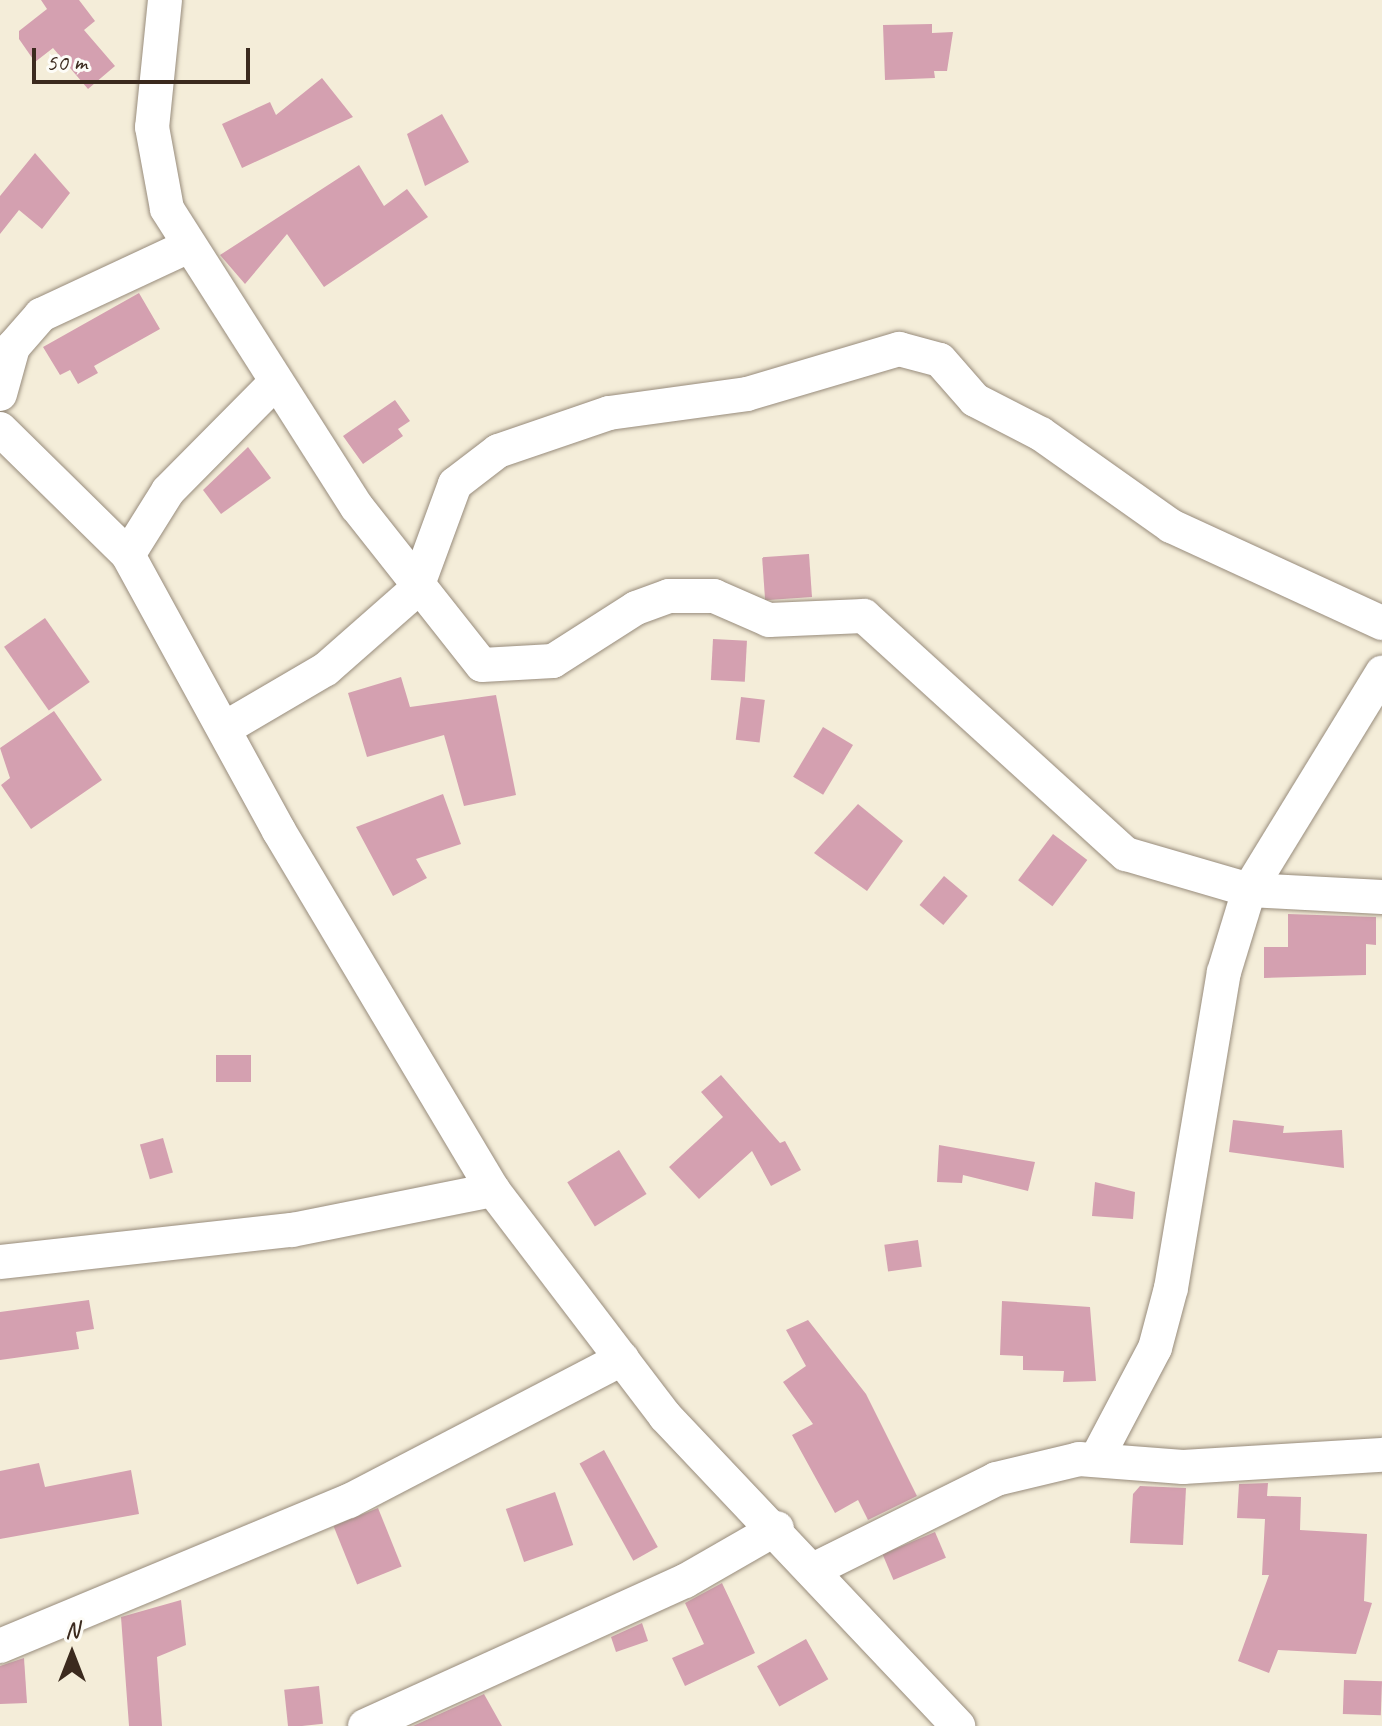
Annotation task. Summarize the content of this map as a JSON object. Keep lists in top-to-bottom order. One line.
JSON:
{"scale_bar":"50 m","north":"top"}
